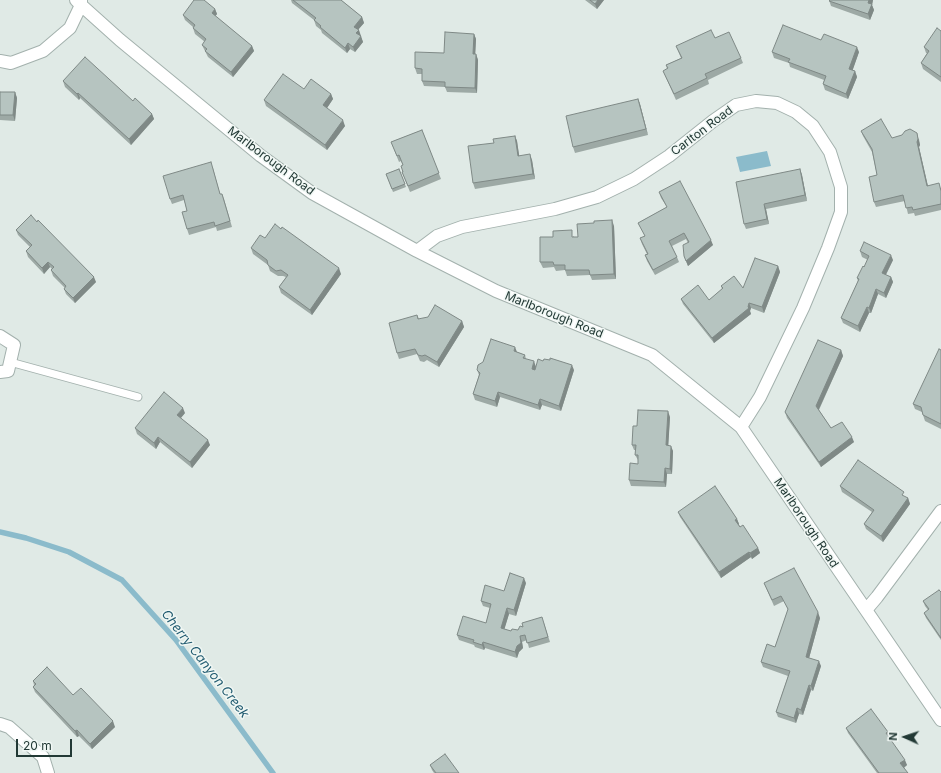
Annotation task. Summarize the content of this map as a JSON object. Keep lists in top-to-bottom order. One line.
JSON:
{"streets":{"street":["Carlton Road","Marlborough Road"]},"crossings":[["Carlton Road","Marlborough Road"]],"water":["Cherry Canyon Creek"],"scale_bar":"20 m","north":"left"}
